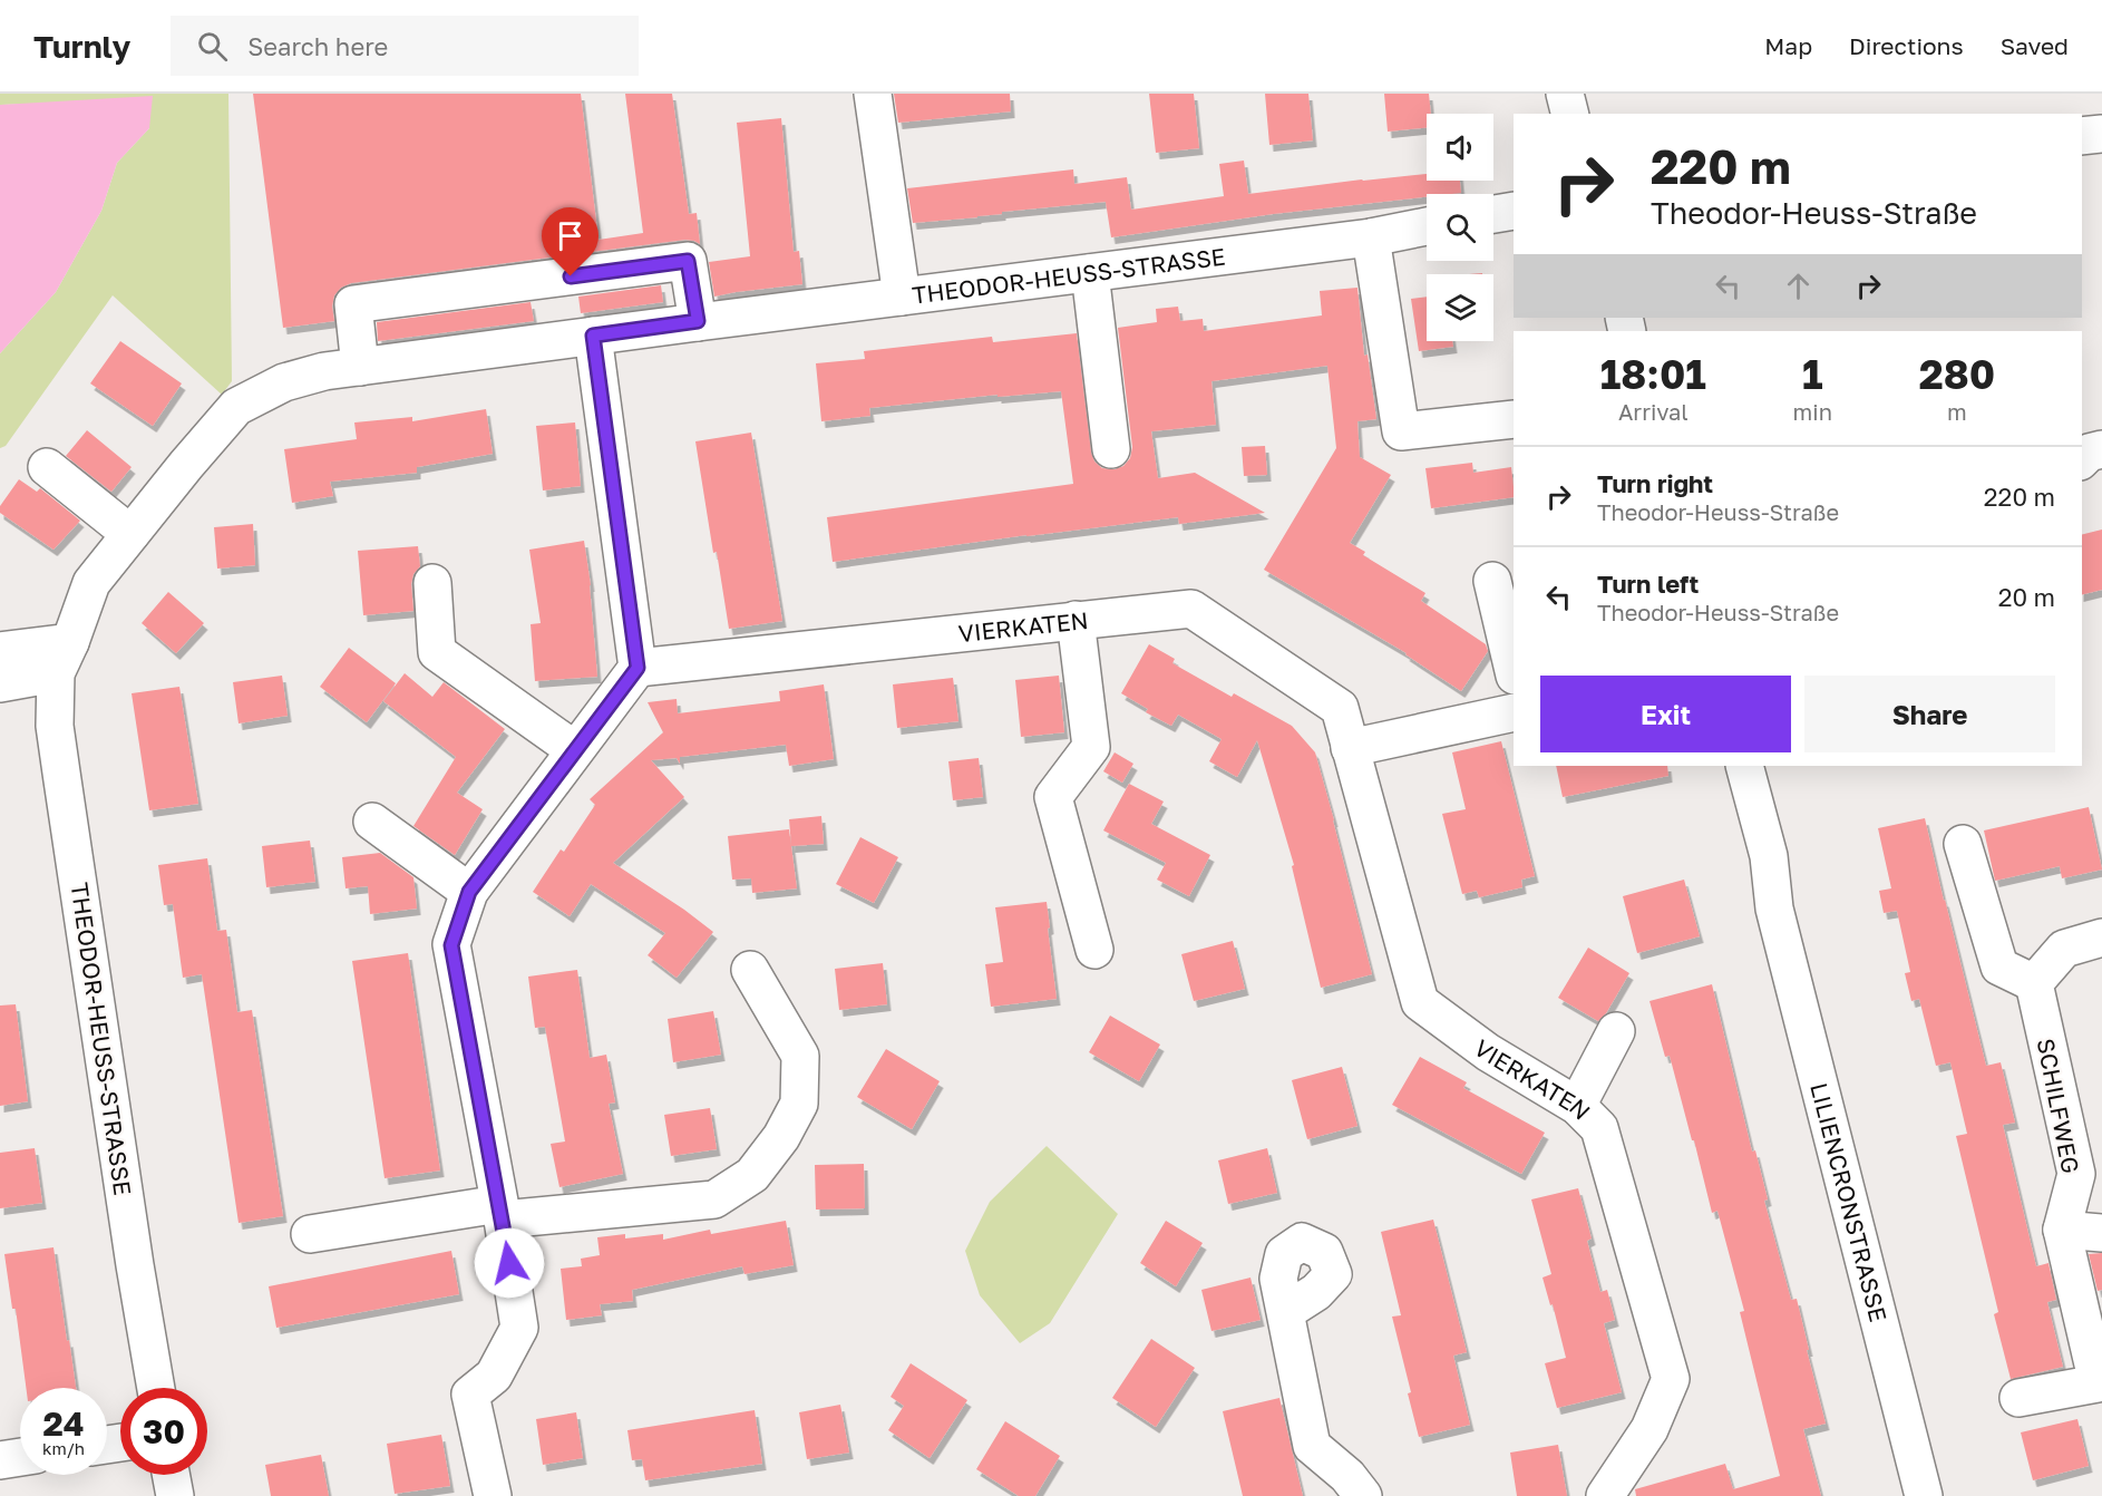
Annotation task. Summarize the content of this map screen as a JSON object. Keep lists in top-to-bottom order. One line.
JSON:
{"streets":{"street":["THEODOR-HEUSS-STRASSE","VIERKATEN","SCHILFWEG","LILIENCRONSTRASSE"]},"page":{"header":"Turnly","search":"Search here","nav":["Map","Directions","Saved"],"turn":["220 m","Theodor-Heuss-Straße"],"eta":["18:01","Arrival","1","min","280","m"],"list":[{"name":"Turn right","note":"Theodor-Heuss-Straße","value":"220 m"},{"name":"Turn left","note":"Theodor-Heuss-Straße","value":"20 m"}],"buttons":["Exit","Share"],"speed":"24 km/h","limit":"30"}}
